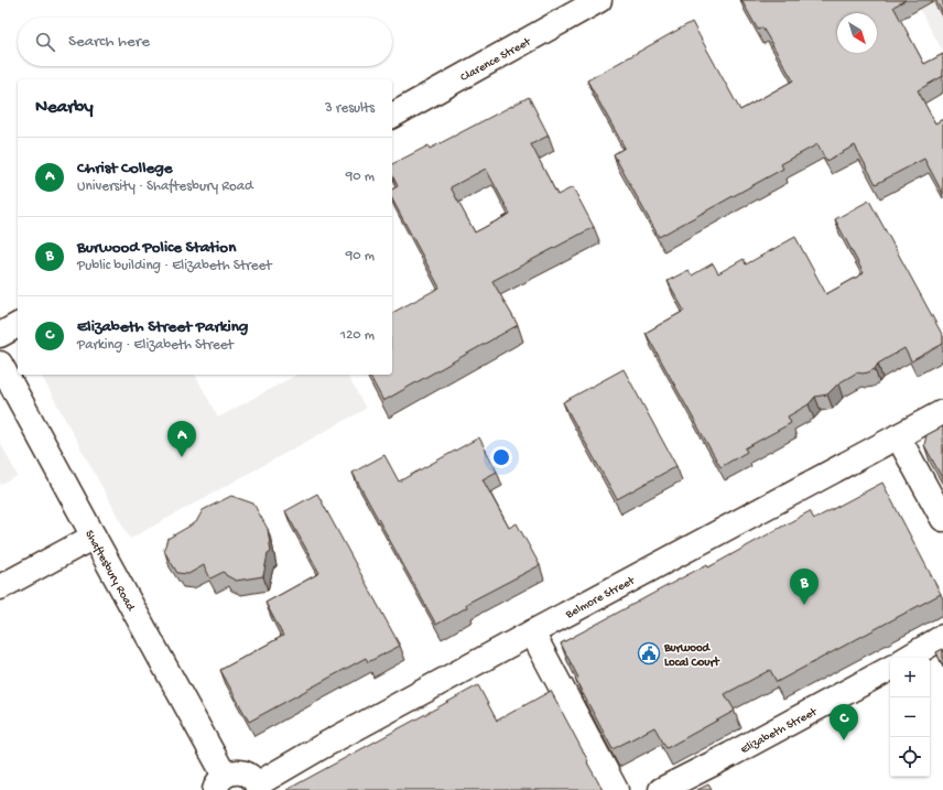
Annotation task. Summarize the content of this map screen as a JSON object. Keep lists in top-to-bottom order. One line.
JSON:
{"streets":{"street":["Clarence Street","Shaftesbury Road","Belmore Street","Elizabeth Street"]},"places":{"public building":["Burwood Local Court"]},"north":"bottom right","page":{"search":"Search here","heading":["Nearby","3 results"],"list":[{"mark":"A","name":"Christ College","note":"University · Shaftesbury Road","value":"90 m"},{"mark":"B","name":"Burwood Police Station","note":"Public building · Elizabeth Street","value":"90 m"},{"mark":"C","name":"Elizabeth Street Parking","note":"Parking · Elizabeth Street","value":"120 m"}],"pins":["A","B","C"],"map_buttons":["+","−"]}}
